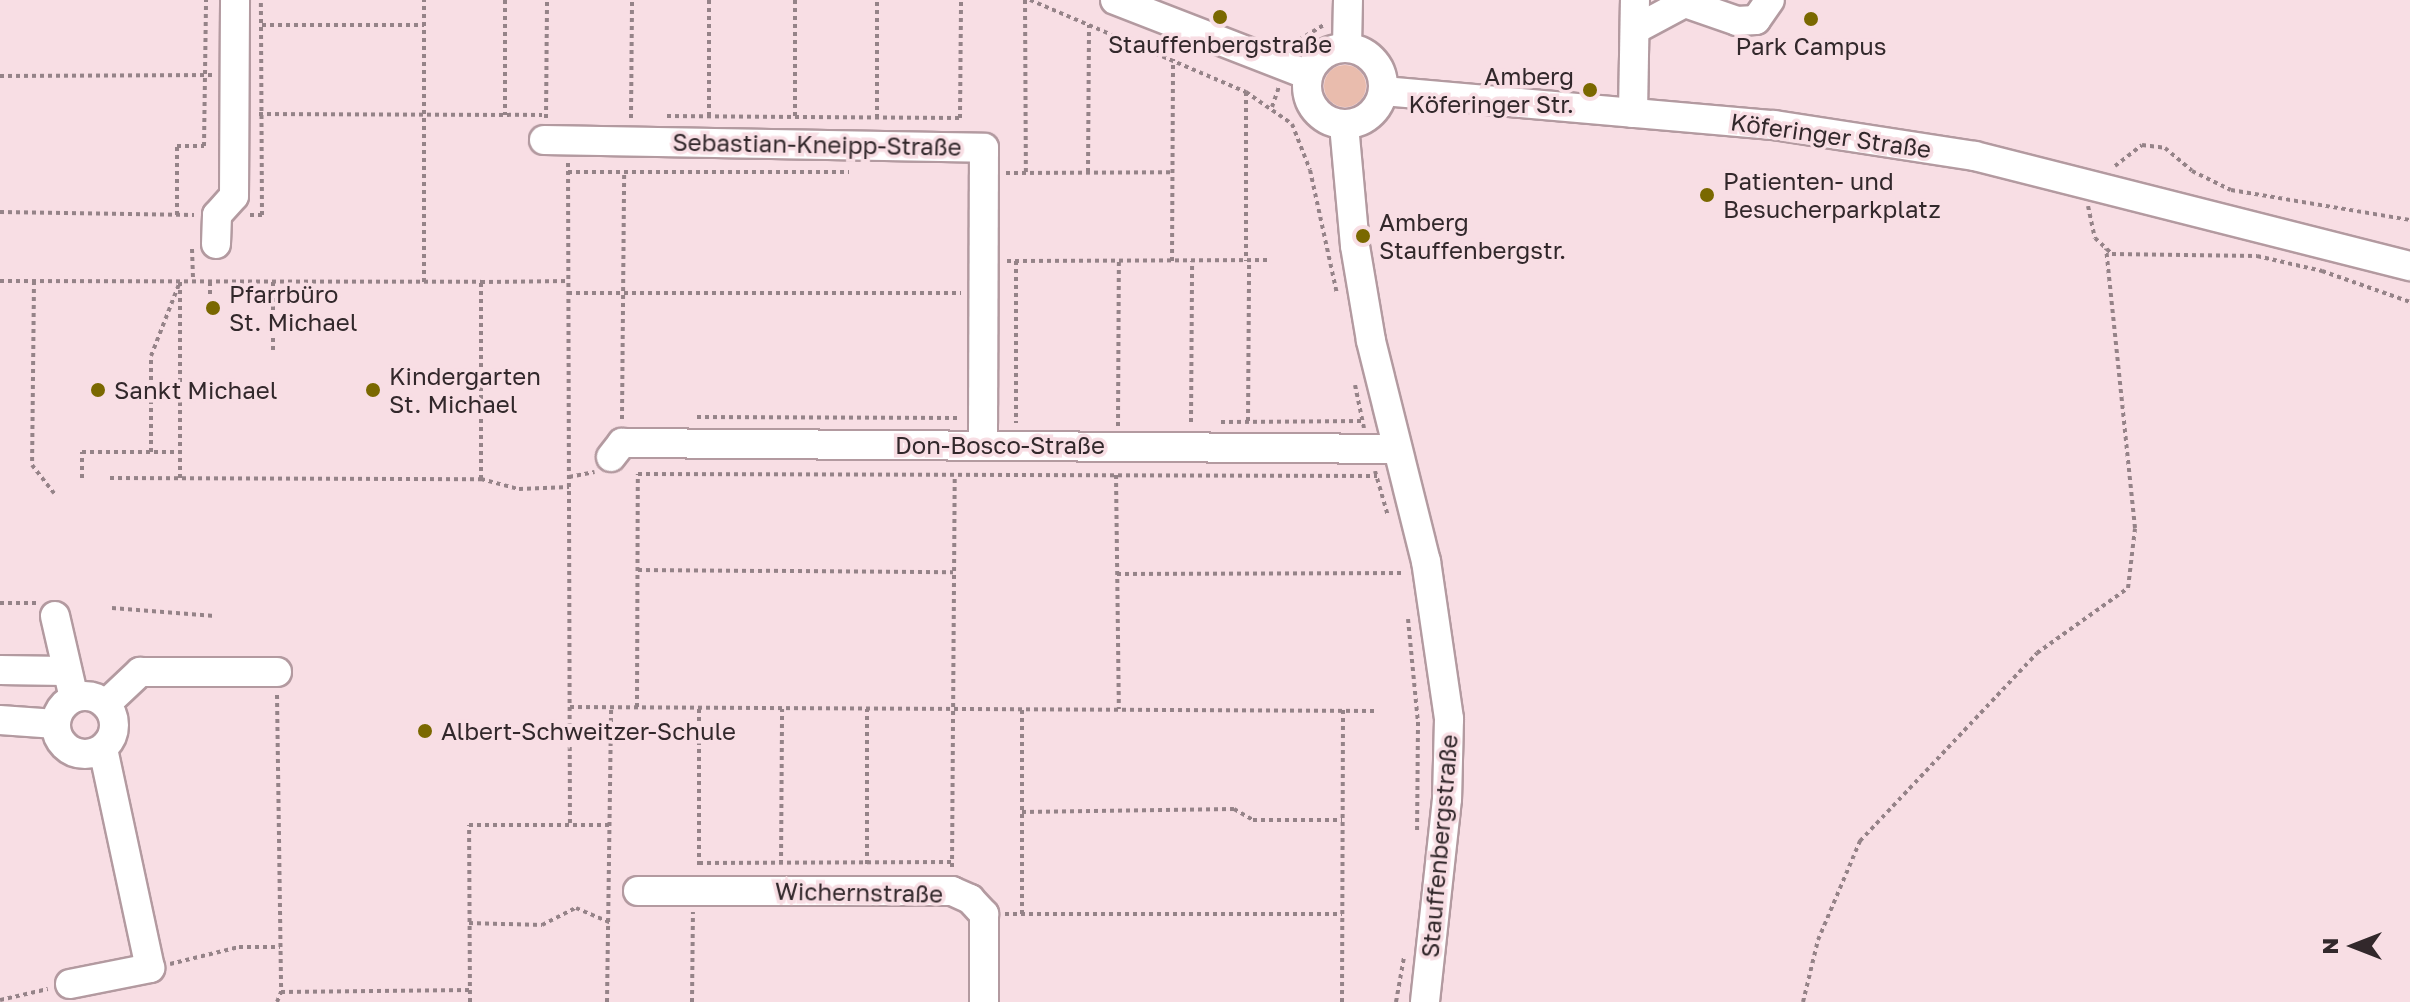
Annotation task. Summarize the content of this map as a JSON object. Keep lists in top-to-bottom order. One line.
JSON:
{"streets":{"street":["Köferinger Straße","Sebastian-Kneipp-Straße","Don-Bosco-Straße","Stauffenbergstraße","Wichernstraße"]},"crossings":[["Köferinger Straße","Stauffenbergstraße"],["Sebastian-Kneipp-Straße","Don-Bosco-Straße"],["Don-Bosco-Straße","Stauffenbergstraße"]],"places":["Stauffenbergstraße","Park Campus","Amberg Köferinger Str.","Patienten- und Besucherparkplatz","Amberg Stauffenbergstr.","Pfarrbüro St. Michael","Sankt Michael","Kindergarten St. Michael","Albert-Schweitzer-Schule"],"north":"left"}
